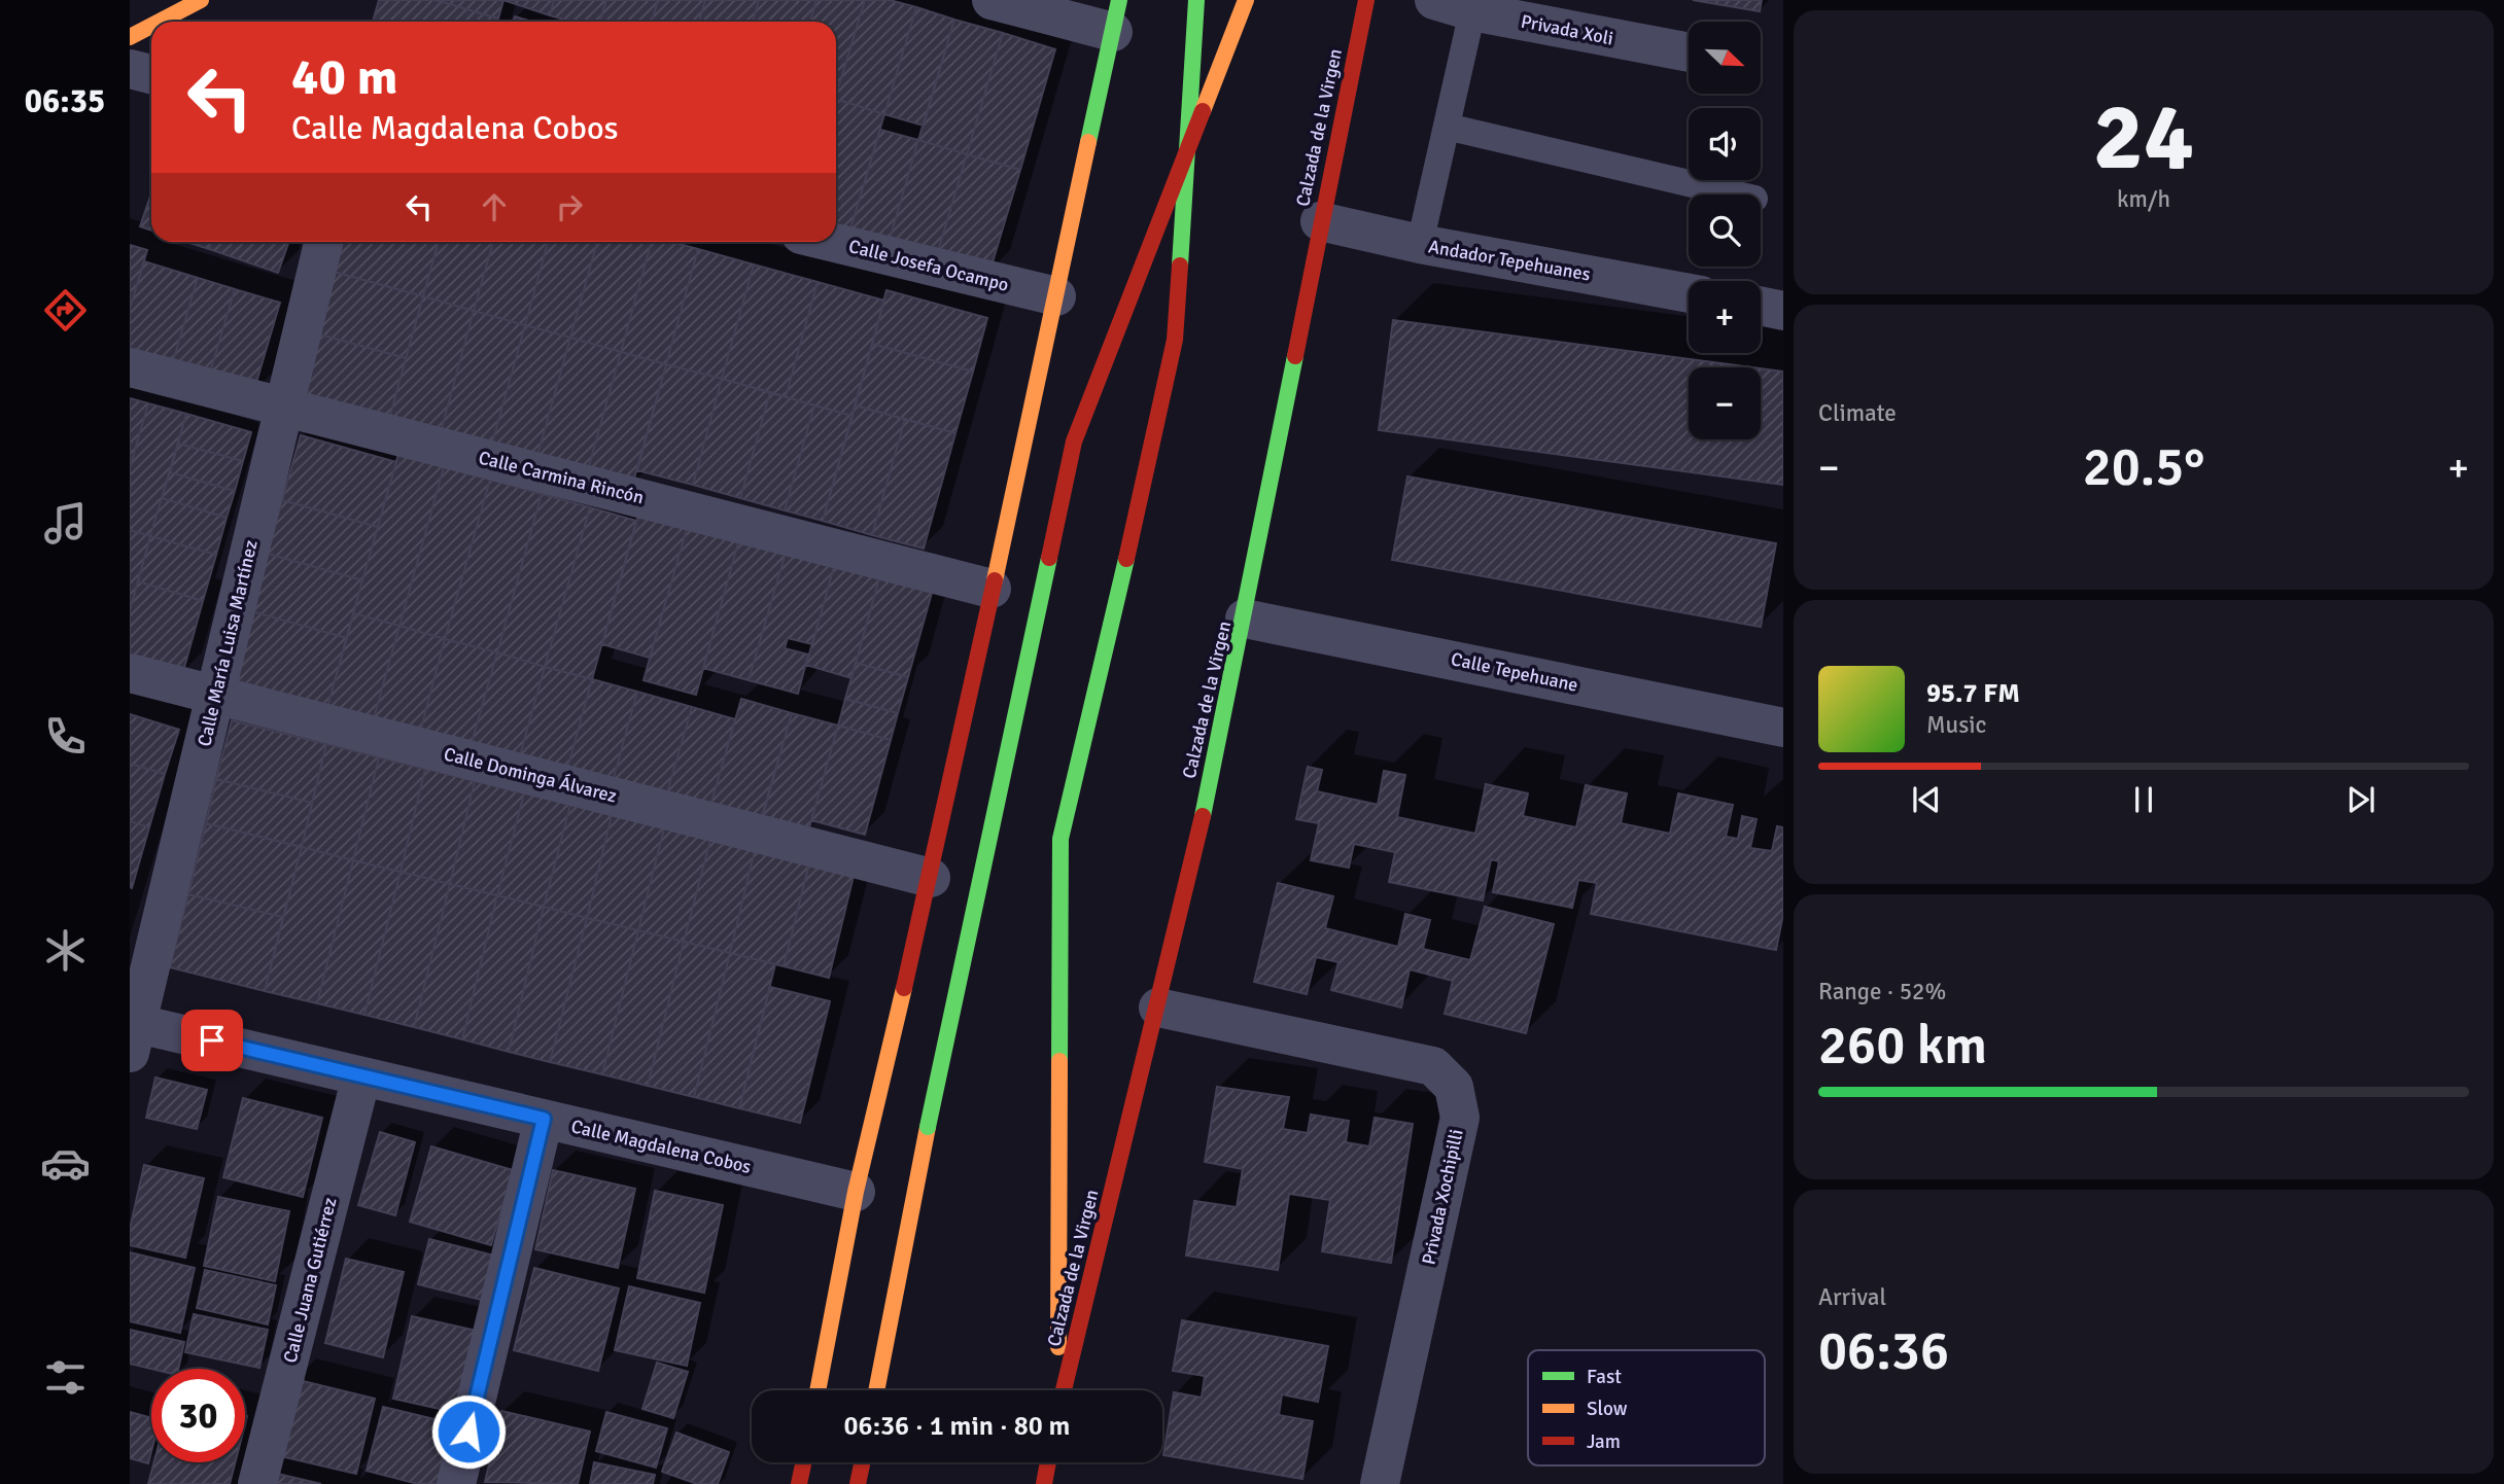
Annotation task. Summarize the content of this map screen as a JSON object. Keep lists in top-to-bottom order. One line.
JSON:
{"streets":{"street":["Privada Xoli","Calzada de la Virgen","Andador Tepehuanes","Calle Josefa Ocampo","Calle Carmina Rincón","Calle María Luisa Martínez","Calle Tepehuane","Calle Dominga Álvarez","Calle Magdalena Cobos","Privada Xochipilli","Calle Juana Gutiérrez"]},"crossings":[["Calzada de la Virgen","Andador Tepehuanes"],["Calzada de la Virgen","Calle Tepehuane"],["Calzada de la Virgen","Privada Xochipilli"],["Calle Carmina Rincón","Calle María Luisa Martínez"],["Calle María Luisa Martínez","Calle Dominga Álvarez"],["Calle María Luisa Martínez","Calle Magdalena Cobos"],["Calle Magdalena Cobos","Calle Juana Gutiérrez"]],"legend":["Fast","Slow","Jam"],"north":"bottom right","page":{"tabs":"06:35","tile":[["24","km/h"],"Climate",["Range · 52%","260 km"],["Arrival","06:36"]],"map_buttons":["+","−"],"turn":["40 m","Calle Magdalena Cobos"],"heat":["−","20.5°","+"],"song":["95.7 FM","Music"],"limit":"30","trip":"06:36 · 1 min · 80 m"}}
